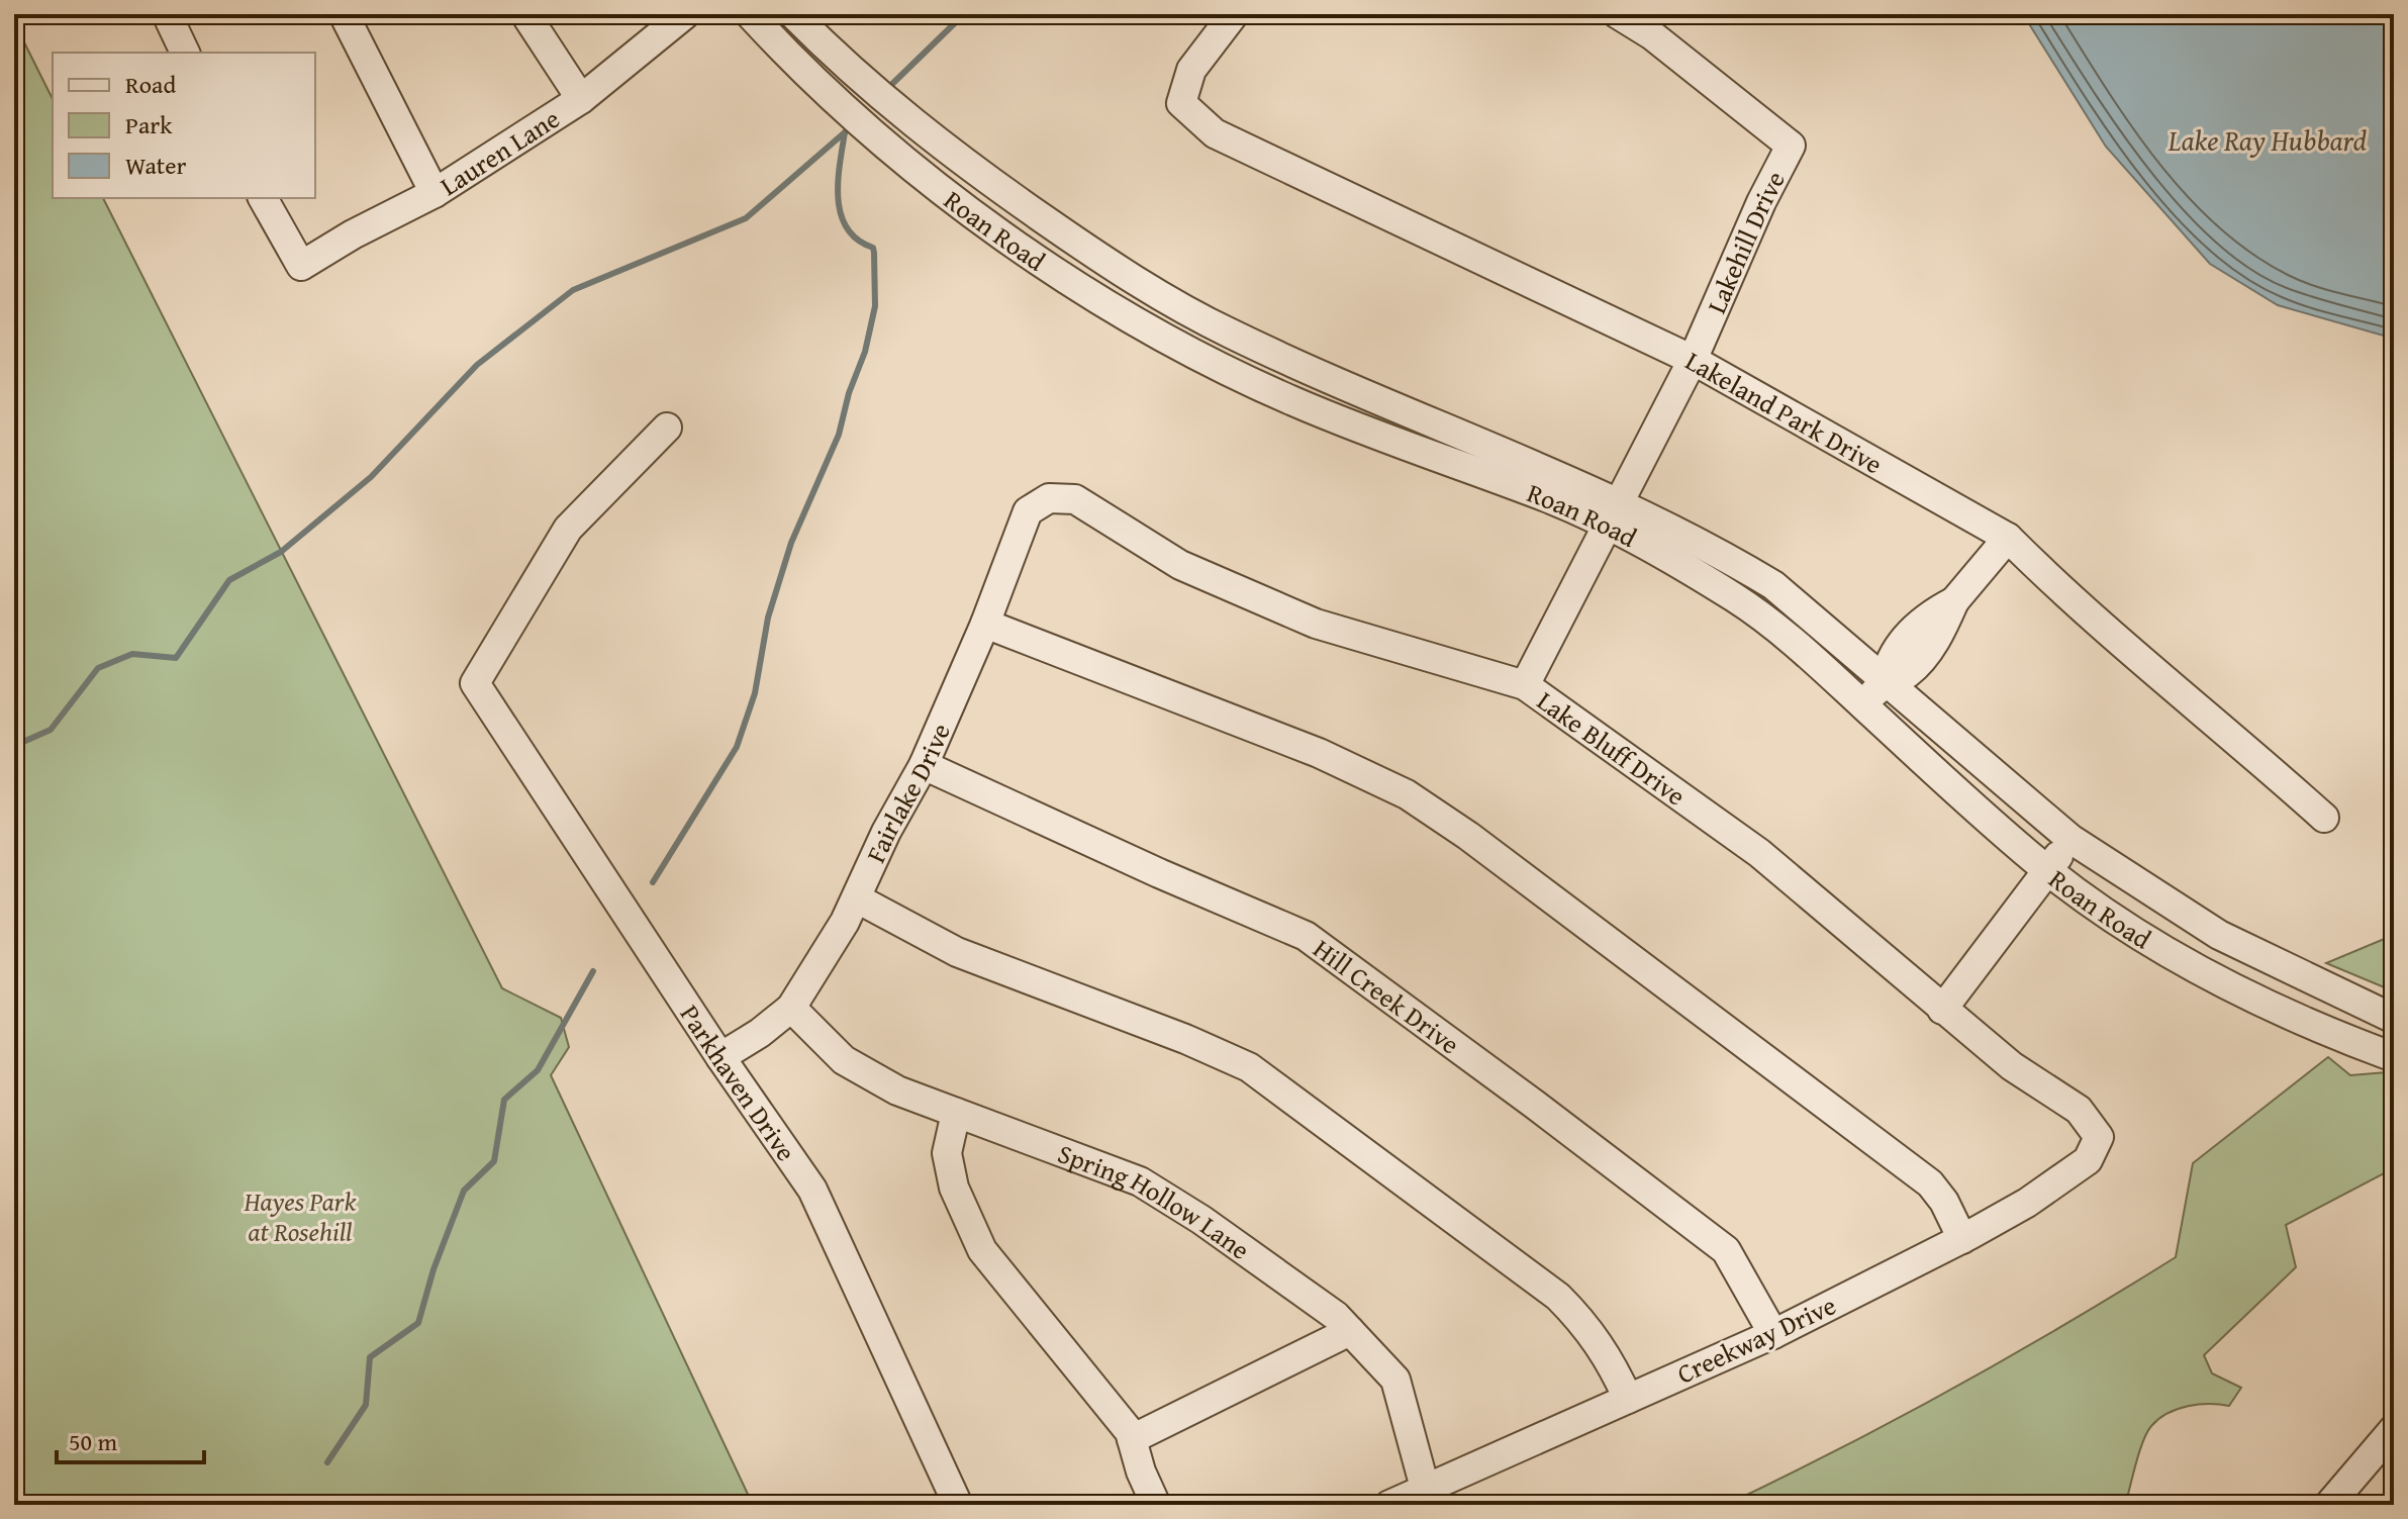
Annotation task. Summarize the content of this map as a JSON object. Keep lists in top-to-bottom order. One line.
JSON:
{"streets":{"street":["Lauren Lane","Roan Road","Lakehill Drive","Lakeland Park Drive","Lake Bluff Drive","Fairlake Drive","Hill Creek Drive","Parkhaven Drive","Spring Hollow Lane","Creekway Drive"]},"crossings":[["Roan Road","Lakehill Drive"],["Lakehill Drive","Lakeland Park Drive"],["Lakehill Drive","Lake Bluff Drive"],["Lake Bluff Drive","Fairlake Drive"],["Lake Bluff Drive","Creekway Drive"],["Fairlake Drive","Hill Creek Drive"],["Fairlake Drive","Parkhaven Drive"],["Fairlake Drive","Spring Hollow Lane"],["Hill Creek Drive","Creekway Drive"],["Spring Hollow Lane","Creekway Drive"]],"water":["Lake Ray Hubbard"],"parks":["Hayes Park at Rosehill"],"legend":["Road","Park","Water"],"scale_bar":"50 m"}
